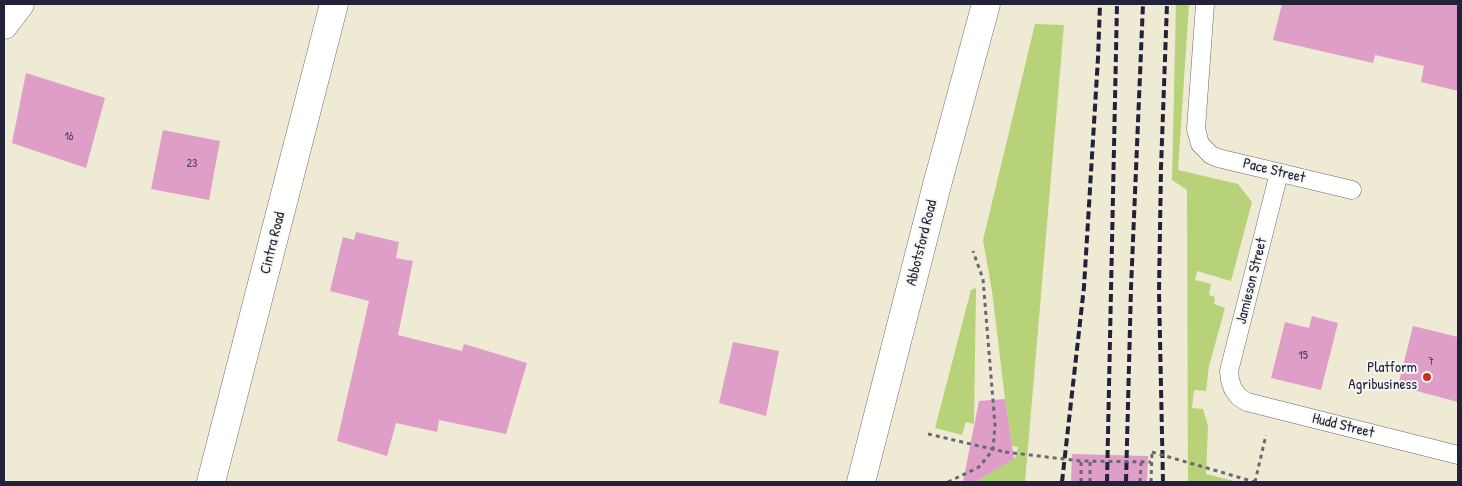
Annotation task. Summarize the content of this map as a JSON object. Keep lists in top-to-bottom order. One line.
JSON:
{"streets":{"main road":["Cintra Road","Abbotsford Road"],"lane":["Pace Street","Jamieson Street","Hudd Street"]},"crossings":[["Pace Street","Jamieson Street"],["Jamieson Street","Hudd Street"]],"places":["Platform Agribusiness"],"house_numbers":["16","23","15","7"]}
